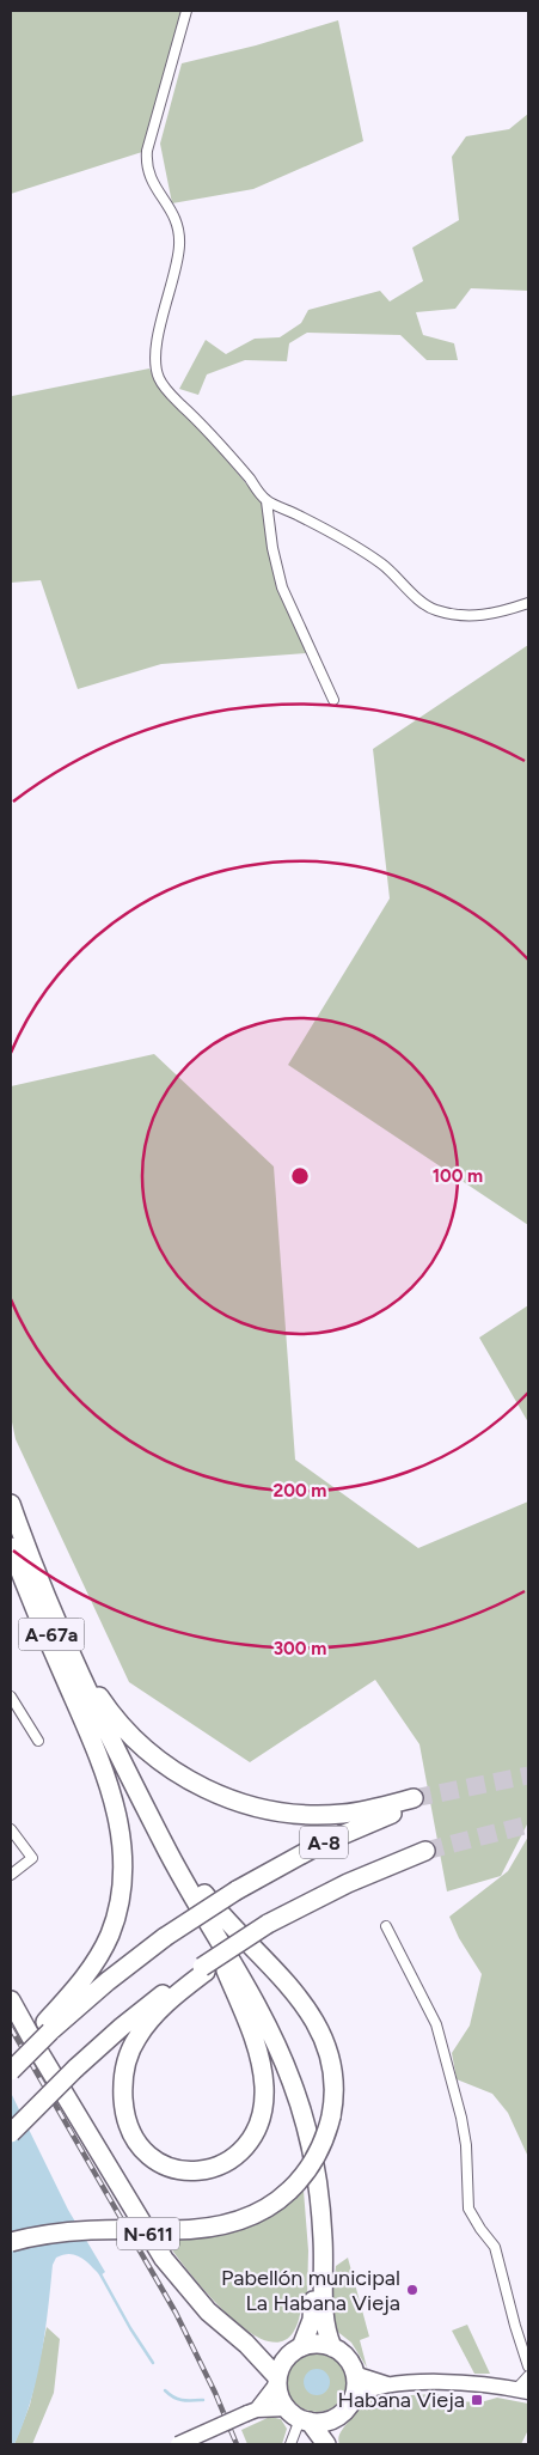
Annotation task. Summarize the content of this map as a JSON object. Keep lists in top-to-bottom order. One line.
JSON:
{"streets":{"highway":["A-67a","A-8","N-611"]},"places":{"other":["Pabellón municipal La Habana Vieja"],"transit":["Habana Vieja"]},"rings":["100 m","200 m","300 m"]}
